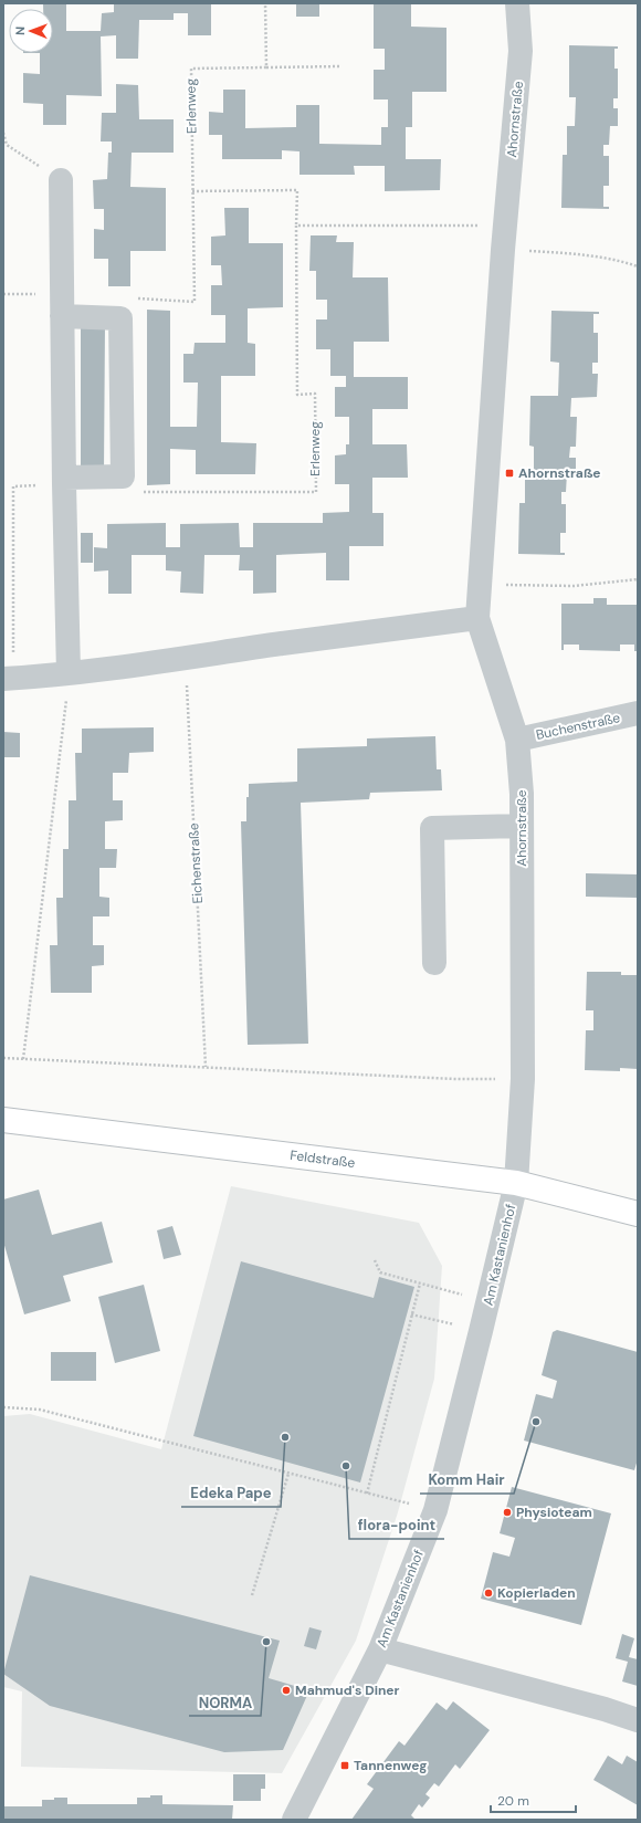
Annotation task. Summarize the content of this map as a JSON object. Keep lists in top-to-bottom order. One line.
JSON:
{"streets":{"main road":["Feldstraße"],"street":["Ahornstraße","Buchenstraße","Am Kastanienhof"],"path":["Erlenweg","Eichenstraße"]},"crossings":[["Ahornstraße","Buchenstraße"],["Ahornstraße","Feldstraße"],["Ahornstraße","Am Kastanienhof"],["Feldstraße","Am Kastanienhof"]],"places":{"transit":["Ahornstraße","Tannenweg"],"other":["Komm Hair","Edeka Pape","flora-point","Physioteam","Kopierladen","NORMA","Mahmud's Diner"]},"scale_bar":"20 m","north":"left"}
